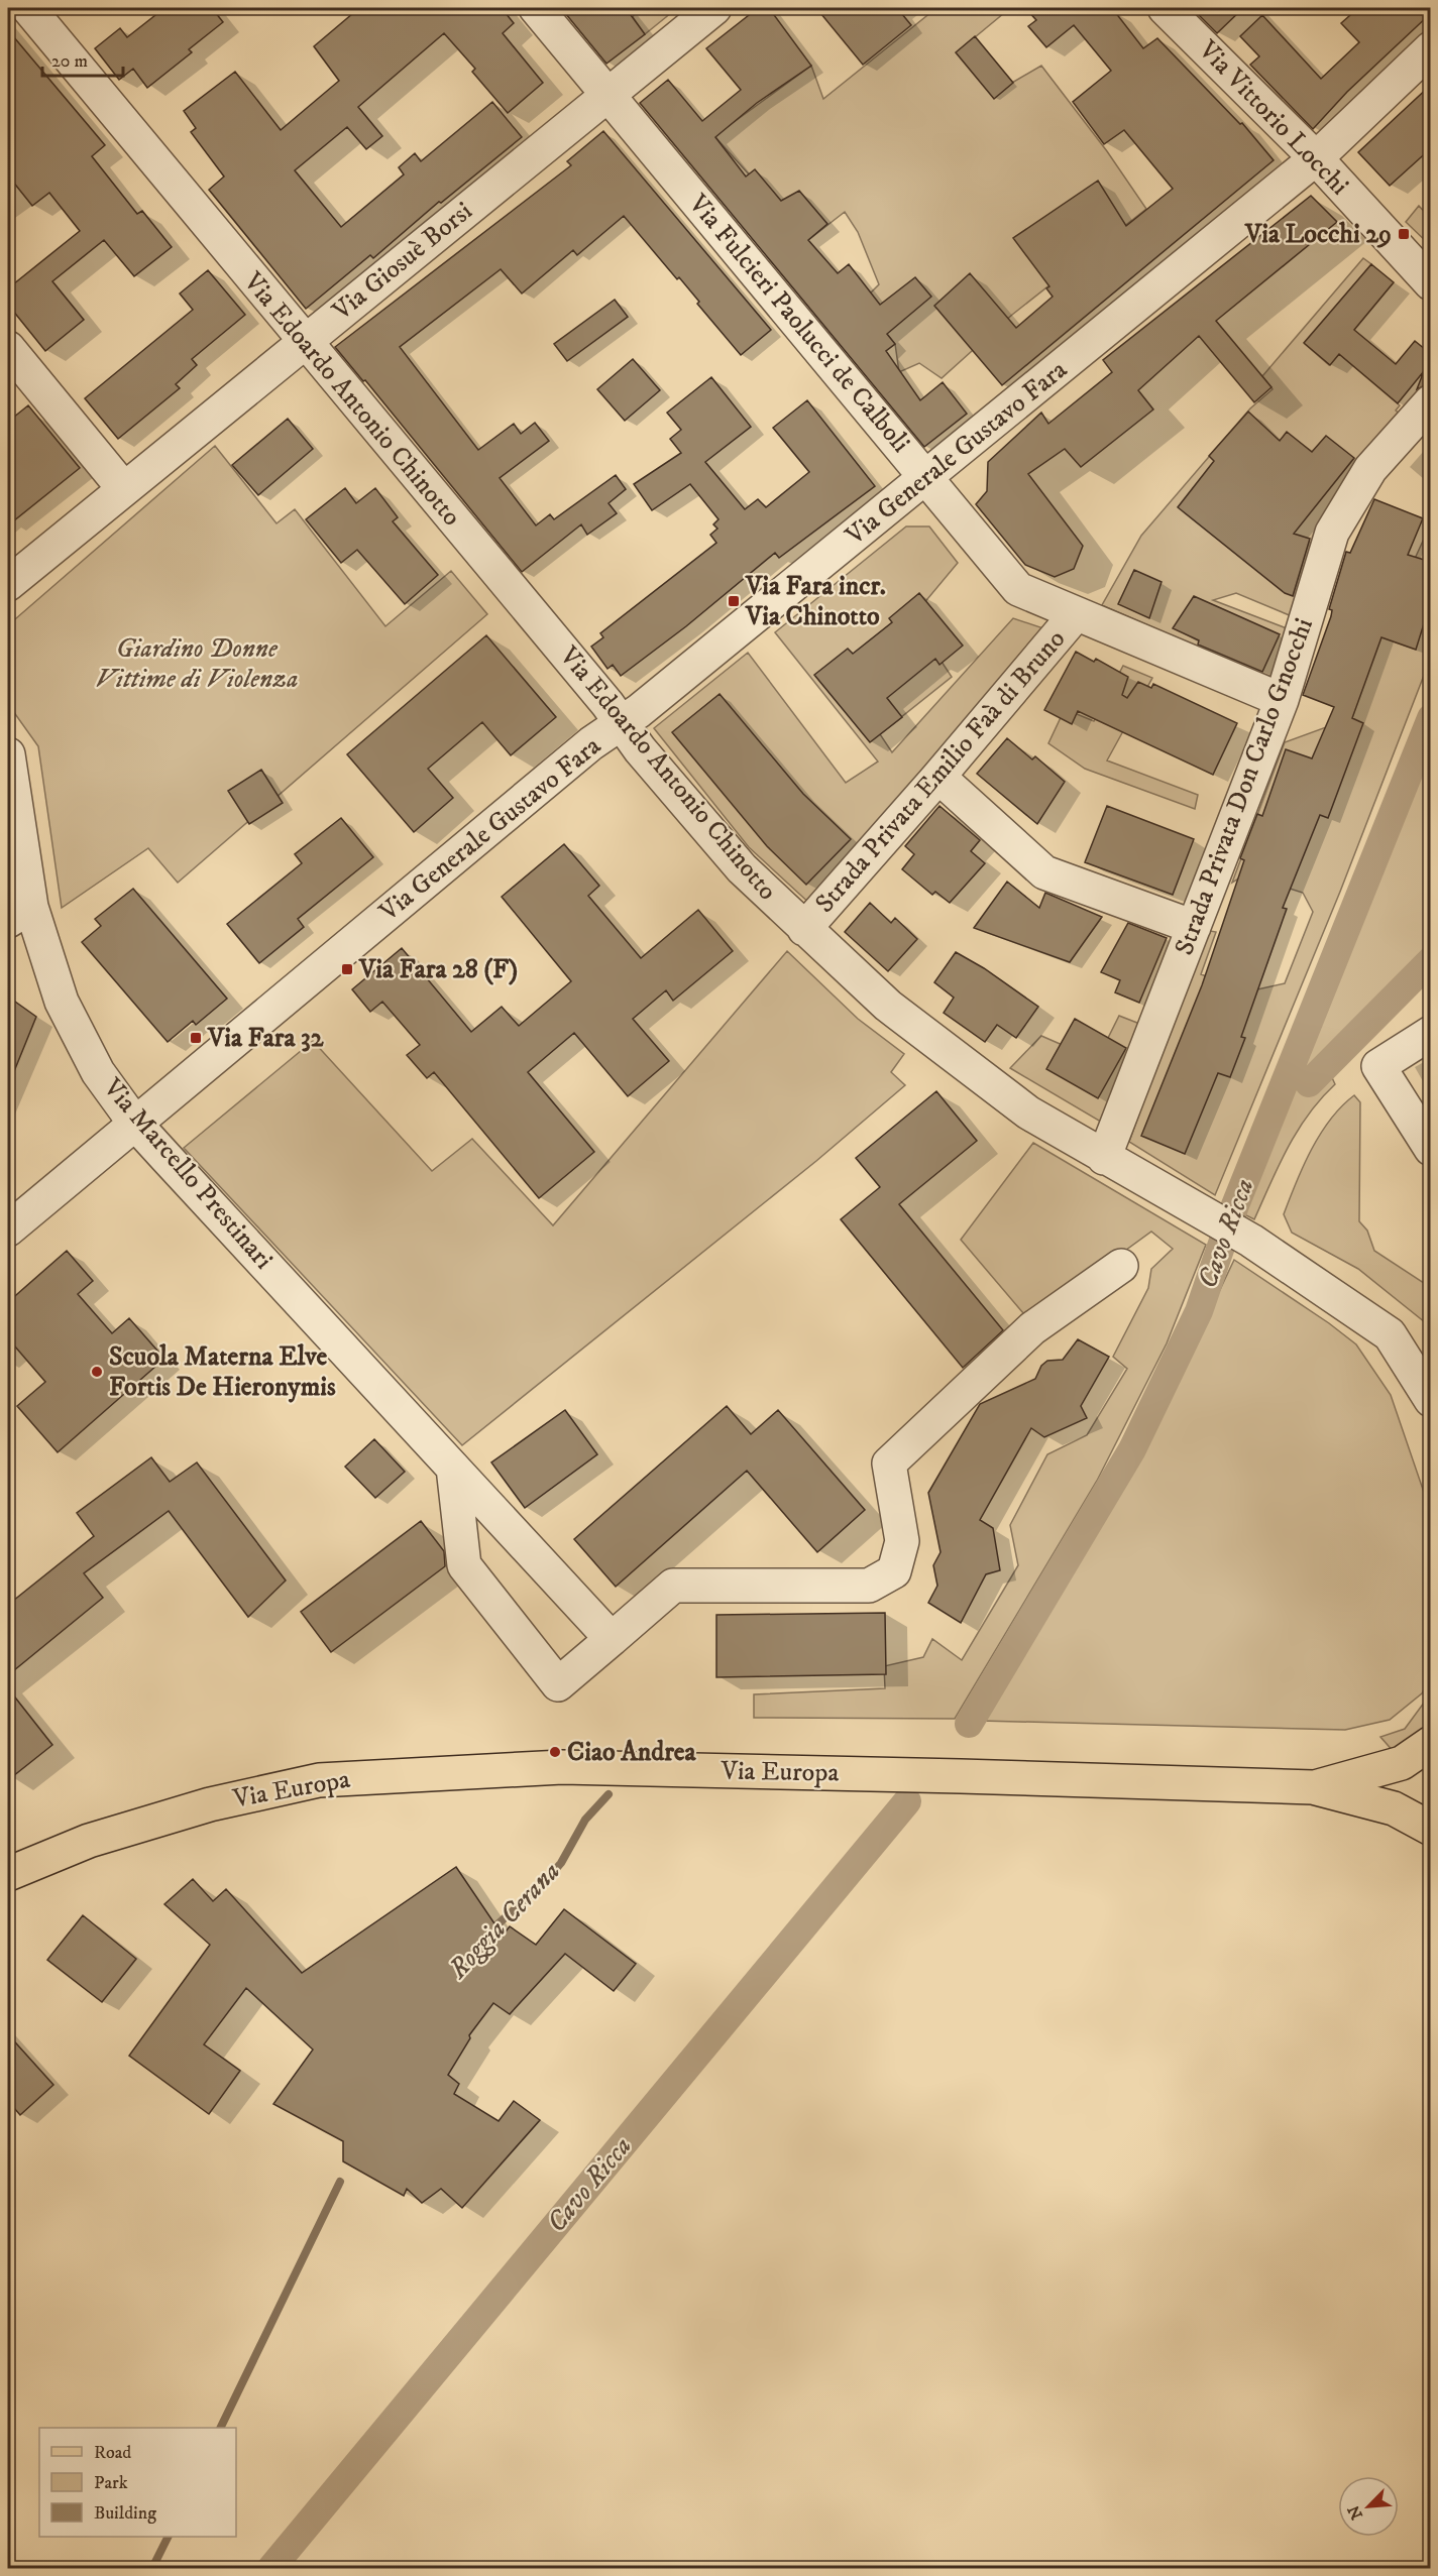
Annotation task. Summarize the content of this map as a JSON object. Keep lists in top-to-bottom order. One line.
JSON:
{"streets":{"main road":["Via Europa"],"street":["Via Vittorio Locchi","Via Giosuè Borsi","Via Fulcieri Paolucci de Calboli","Via Edoardo Antonio Chinotto","Via Generale Gustavo Fara","Strada Privata Emilio Faà di Bruno","Strada Privata Don Carlo Gnocchi","Via Marcello Prestinari"]},"crossings":[["Via Vittorio Locchi","Via Generale Gustavo Fara"],["Via Giosuè Borsi","Via Fulcieri Paolucci de Calboli"],["Via Giosuè Borsi","Via Edoardo Antonio Chinotto"],["Via Fulcieri Paolucci de Calboli","Via Generale Gustavo Fara"],["Via Fulcieri Paolucci de Calboli","Strada Privata Emilio Faà di Bruno"],["Via Fulcieri Paolucci de Calboli","Strada Privata Don Carlo Gnocchi"],["Via Edoardo Antonio Chinotto","Via Generale Gustavo Fara"],["Via Edoardo Antonio Chinotto","Strada Privata Emilio Faà di Bruno"],["Via Edoardo Antonio Chinotto","Strada Privata Don Carlo Gnocchi"],["Via Generale Gustavo Fara","Via Marcello Prestinari"]],"water":["Cavo Ricca","Roggia Cerana"],"parks":["Giardino Donne Vittime di Violenza"],"places":{"transit":["Via Locchi 29","Via Fara incr. Via Chinotto","Via Fara 28 (F)","Via Fara 32"],"other":["Scuola Materna Elve Fortis De Hieronymis","Ciao Andrea"]},"legend":["Road","Park","Building"],"scale_bar":"20 m","north":"bottom left"}
